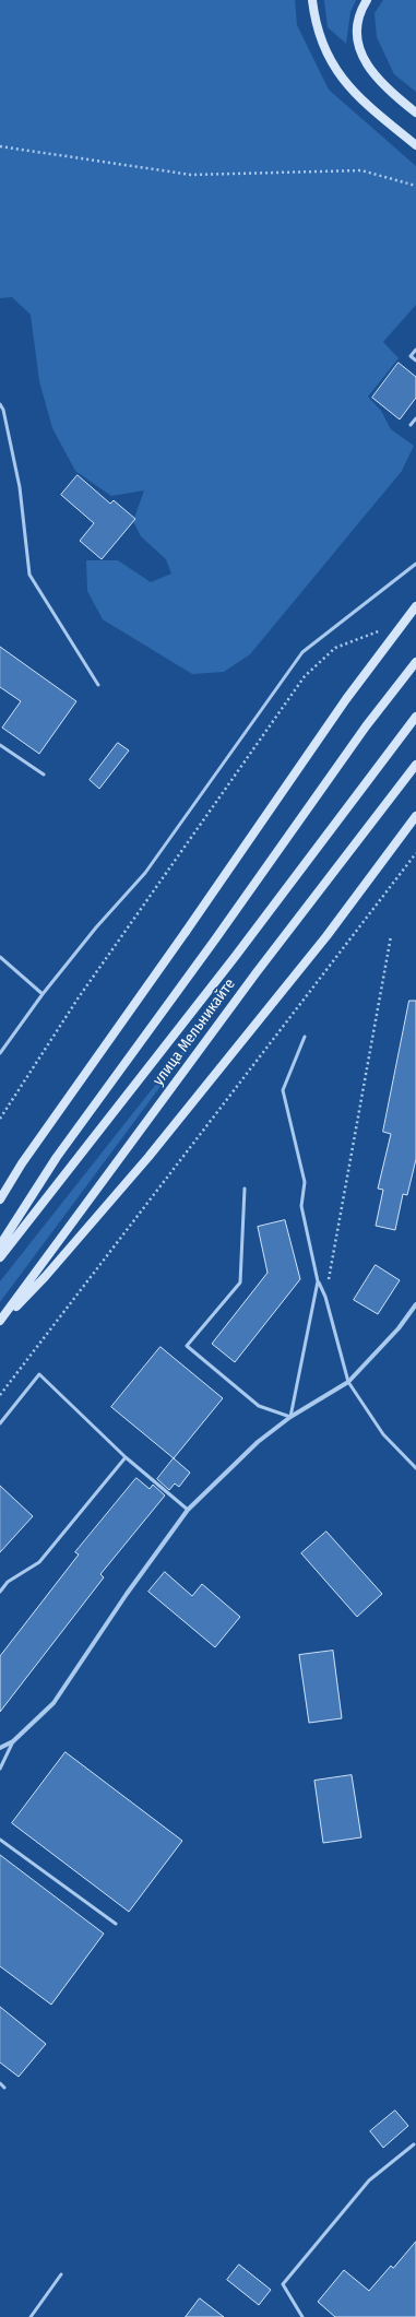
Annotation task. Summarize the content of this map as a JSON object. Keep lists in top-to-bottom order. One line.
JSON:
{"streets":{"main road":["улица Мельникайте"]}}
